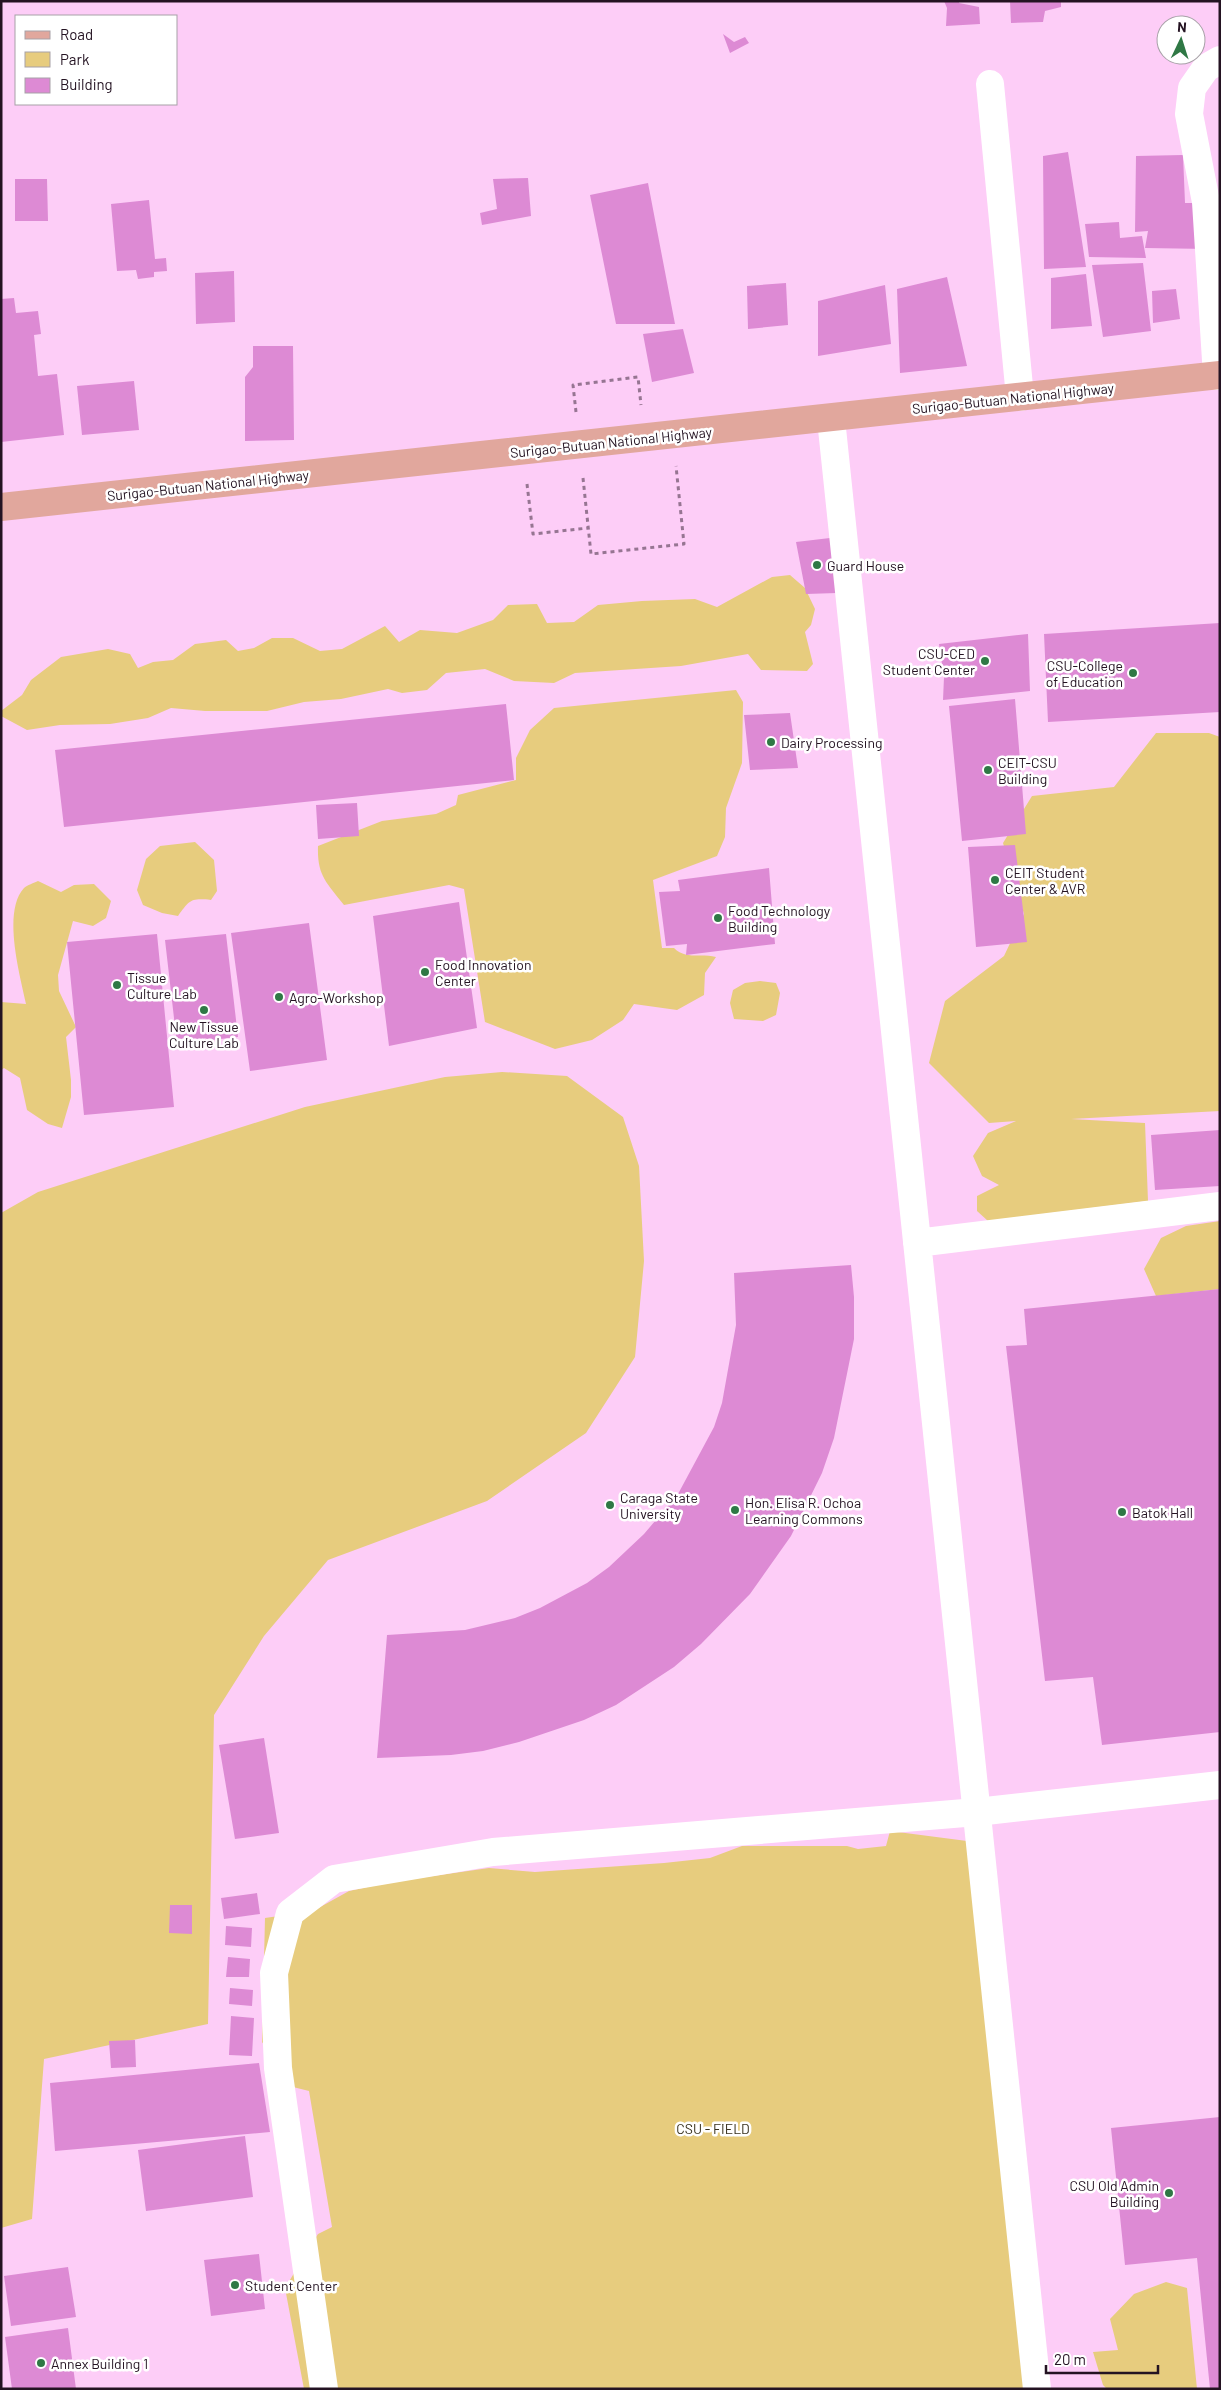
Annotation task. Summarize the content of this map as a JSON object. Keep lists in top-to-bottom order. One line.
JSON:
{"streets":{"main road":["Surigao-Butuan National Highway"]},"parks":["CSU - FIELD"],"places":["Guard House","CSU-CED Student Center","CSU-College of Education","Dairy Processing","CEIT-CSU Building","CEIT Student Center & AVR","Food Technology Building","Food Innovation Center","Tissue Culture Lab","Agro-Workshop","New Tissue Culture Lab","Caraga State University","Hon. Elisa R. Ochoa Learning Commons","Batok Hall","CSU Old Admin Building","Student Center","Annex Building 1"],"legend":["Road","Park","Building"],"scale_bar":"20 m","north":"top"}
